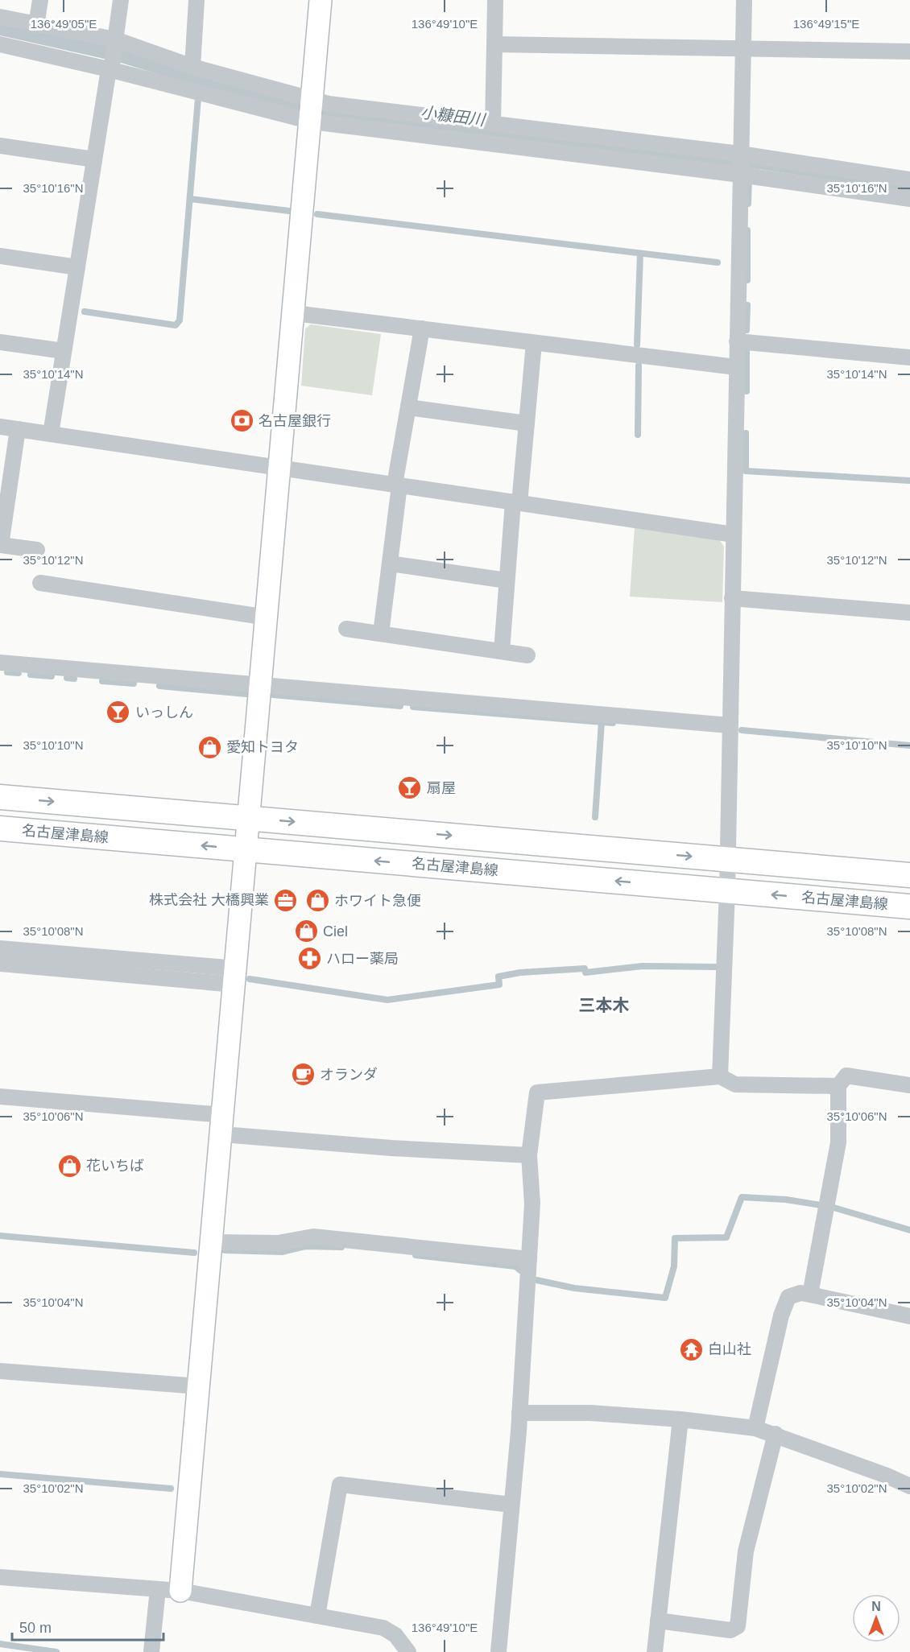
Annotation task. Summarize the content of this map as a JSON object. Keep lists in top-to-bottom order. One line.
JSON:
{"streets":{"main road":["名古屋津島線"]},"districts":["三本木"],"water":["小糠田川"],"places":{"bank":["名古屋銀行"],"bar":["いっしん","扇屋"],"shop":["愛知トヨタ","ホワイト急便","Ciel","花いちば"],"office":["株式会社 大橋興業"],"pharmacy":["ハロー薬局"],"cafe":["オランダ"],"temple":["白山社"]},"scale_bar":"50 m","north":"top","coordinates":["136°49'05\"E","136°49'10\"E","136°49'15\"E","35°10'16\"N","35°10'14\"N","35°10'12\"N","35°10'10\"N","35°10'08\"N","35°10'06\"N","35°10'04\"N","35°10'02\"N"]}
